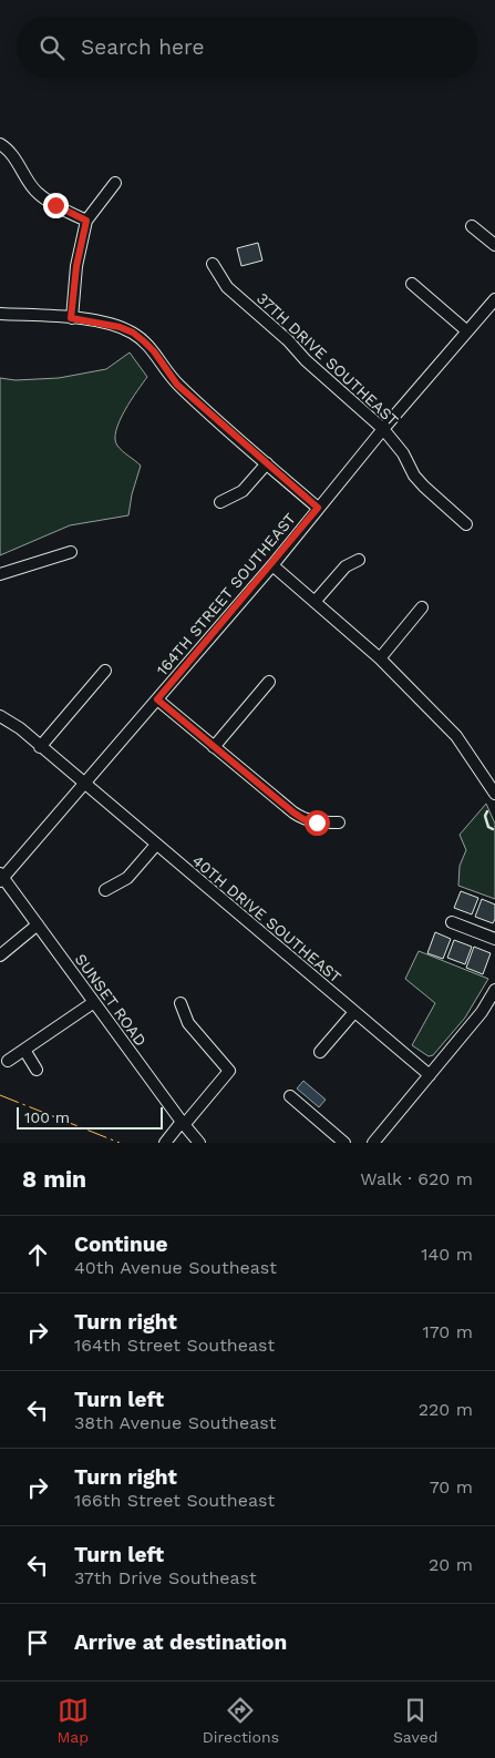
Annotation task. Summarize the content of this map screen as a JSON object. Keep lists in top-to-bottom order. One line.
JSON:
{"streets":{"street":["37TH DRIVE SOUTHEAST","164TH STREET SOUTHEAST","40TH DRIVE SOUTHEAST","SUNSET ROAD"]},"crossings":[["37TH DRIVE SOUTHEAST","164TH STREET SOUTHEAST"],["164TH STREET SOUTHEAST","40TH DRIVE SOUTHEAST"],["164TH STREET SOUTHEAST","SUNSET ROAD"]],"scale_bar":"100 m","page":{"search":"Search here","scale":"100 m","heading":["8 min","Walk · 620 m"],"list":[["Continue","40th Avenue Southeast","140 m"],["Turn right","164th Street Southeast","170 m"],["Turn left","38th Avenue Southeast","220 m"],["Turn right","166th Street Southeast","70 m"],["Turn left","37th Drive Southeast","20 m"],"Arrive at destination"],"nav":["Map","Directions","Saved"]}}
